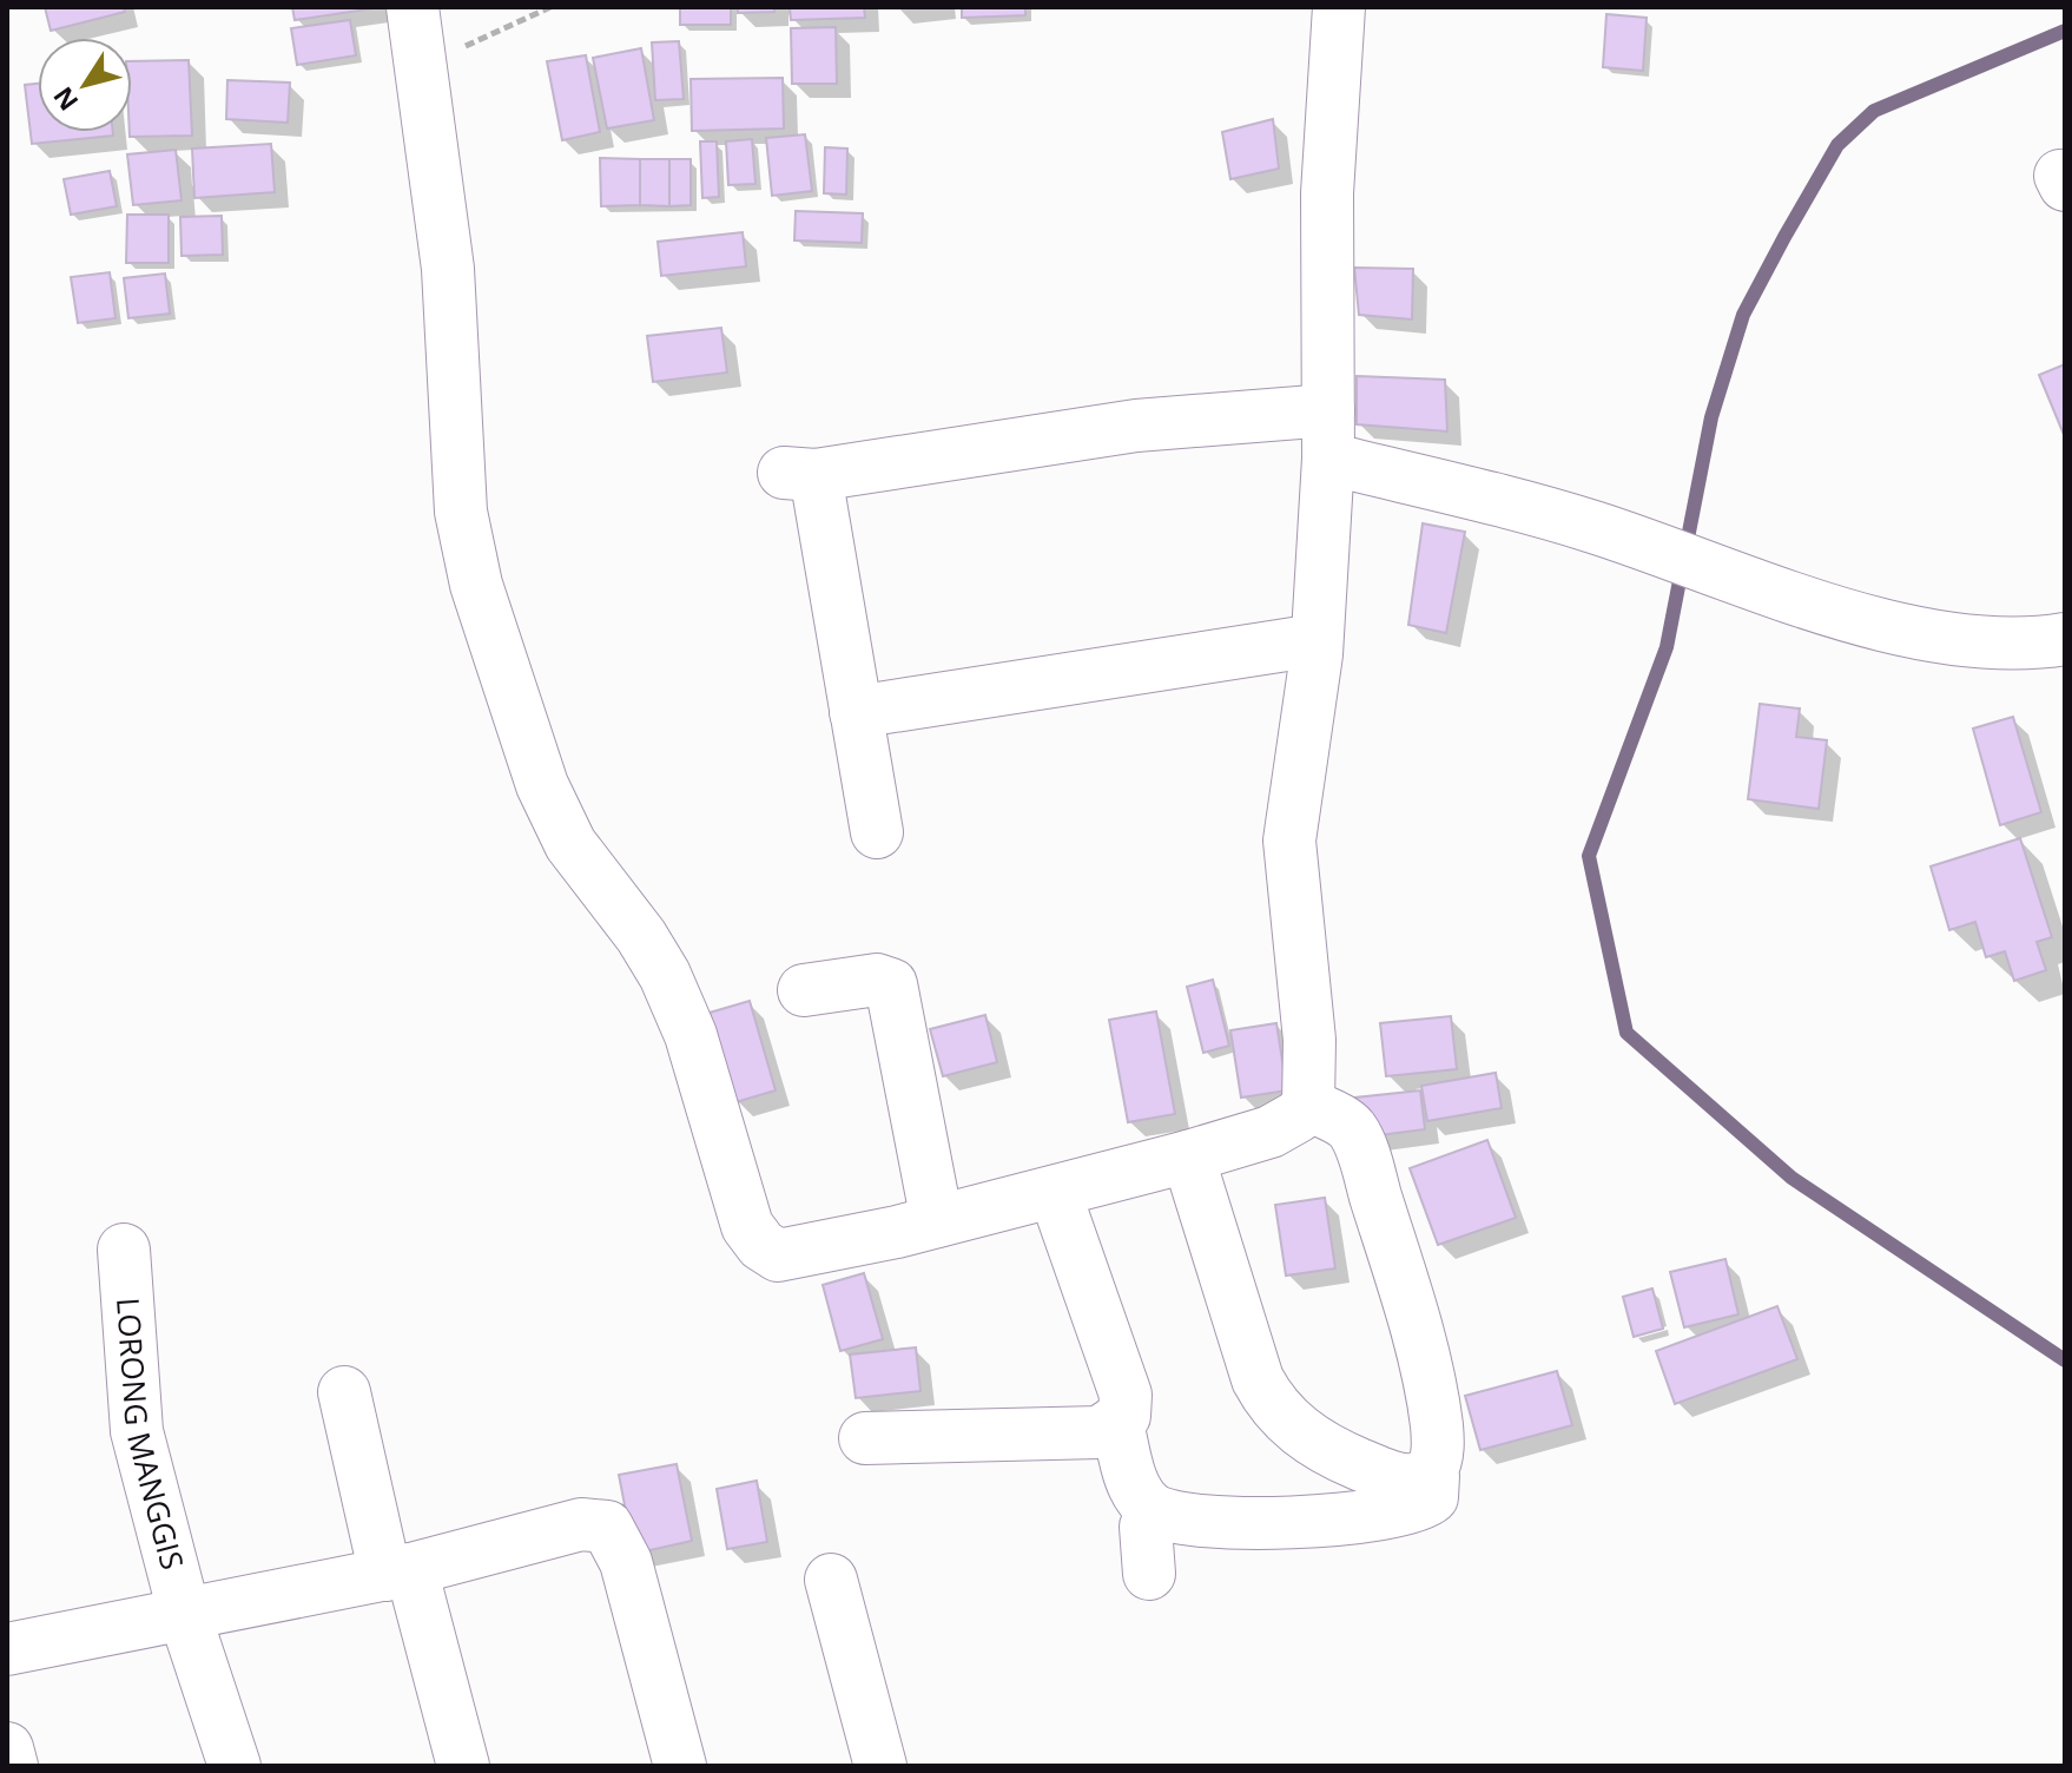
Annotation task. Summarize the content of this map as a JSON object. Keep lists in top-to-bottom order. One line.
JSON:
{"streets":{"street":["LORONG MANGGIS"]},"north":"bottom left"}
